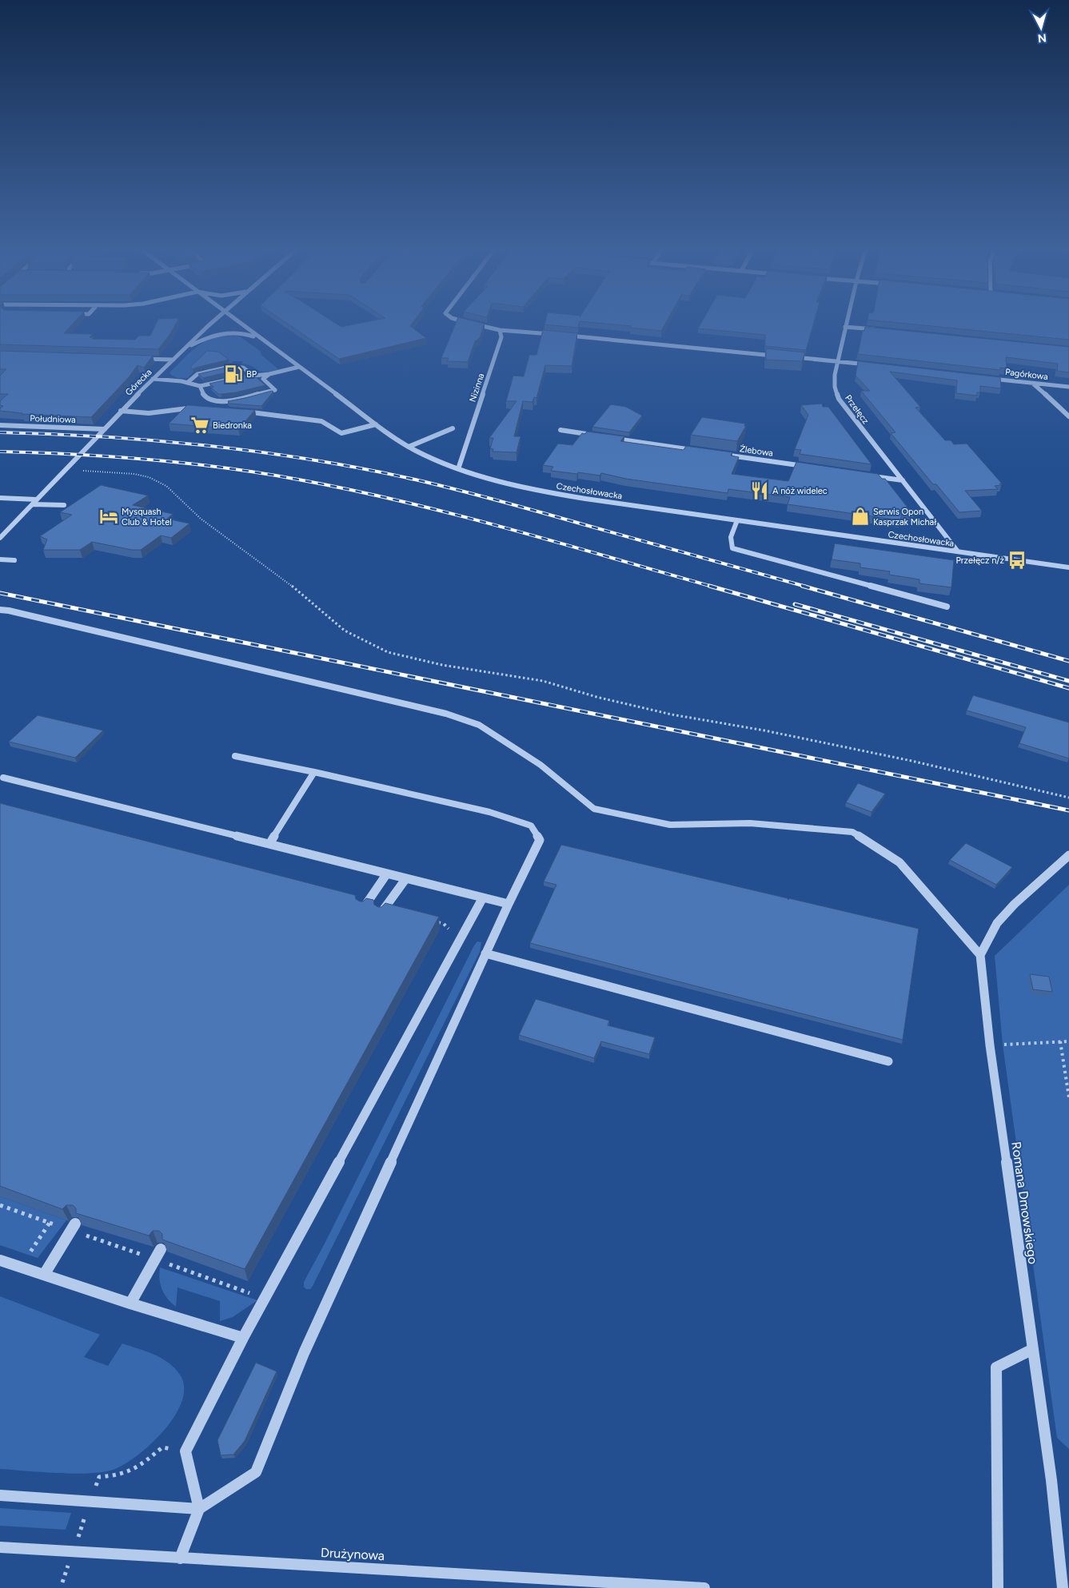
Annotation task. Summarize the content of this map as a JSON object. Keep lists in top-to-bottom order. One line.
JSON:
{"streets":{"street":["Pagórkowa","Górecka","Nizinna","Przełęcz","Południowa","Żlebowa","Czechosłowacka","Romana Dmowskiego","Drużynowa"]},"crossings":[["Górecka","Południowa"],["Nizinna","Czechosłowacka"],["Przełęcz","Czechosłowacka"]],"places":{"fuel station":["BP"],"supermarket":["Biedronka"],"restaurant":["A nóż widelec"],"hotel":["Mysquash Club & Hotel"],"shop":["Serwis Opon Kasprzak Michał"],"bus stop":["Przełęcz n/ż"]},"north":"bottom"}
